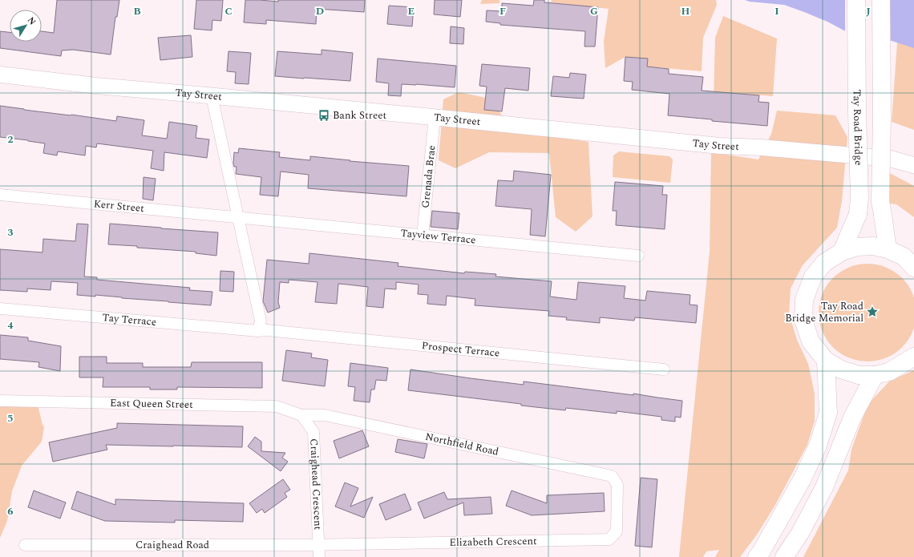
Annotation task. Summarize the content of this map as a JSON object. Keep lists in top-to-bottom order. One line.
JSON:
{"streets":{"highway":["Tay Road Bridge"],"main road":["Tay Street"],"street":["Grenada Brae","Kerr Street","Tayview Terrace","Tay Terrace","Prospect Terrace","East Queen Street","Northfield Road","Craighead Crescent","Elizabeth Crescent","Craighead Road"]},"crossings":[["Tay Street","Grenada Brae"],["Grenada Brae","Tayview Terrace"],["Kerr Street","Tayview Terrace"],["Tay Terrace","Prospect Terrace"],["East Queen Street","Northfield Road"],["East Queen Street","Craighead Crescent"],["Northfield Road","Craighead Crescent"],["Northfield Road","Elizabeth Crescent"],["Craighead Crescent","Elizabeth Crescent"],["Craighead Crescent","Craighead Road"],["Elizabeth Crescent","Craighead Road"]],"places":{"bus stop":["Bank Street"],"place":["Tay Road Bridge Memorial"]},"north":"top right","grid":{"columns":["B","C","D","E","F","G","H","I","J"],"rows":["2","3","4","5","6"]}}
